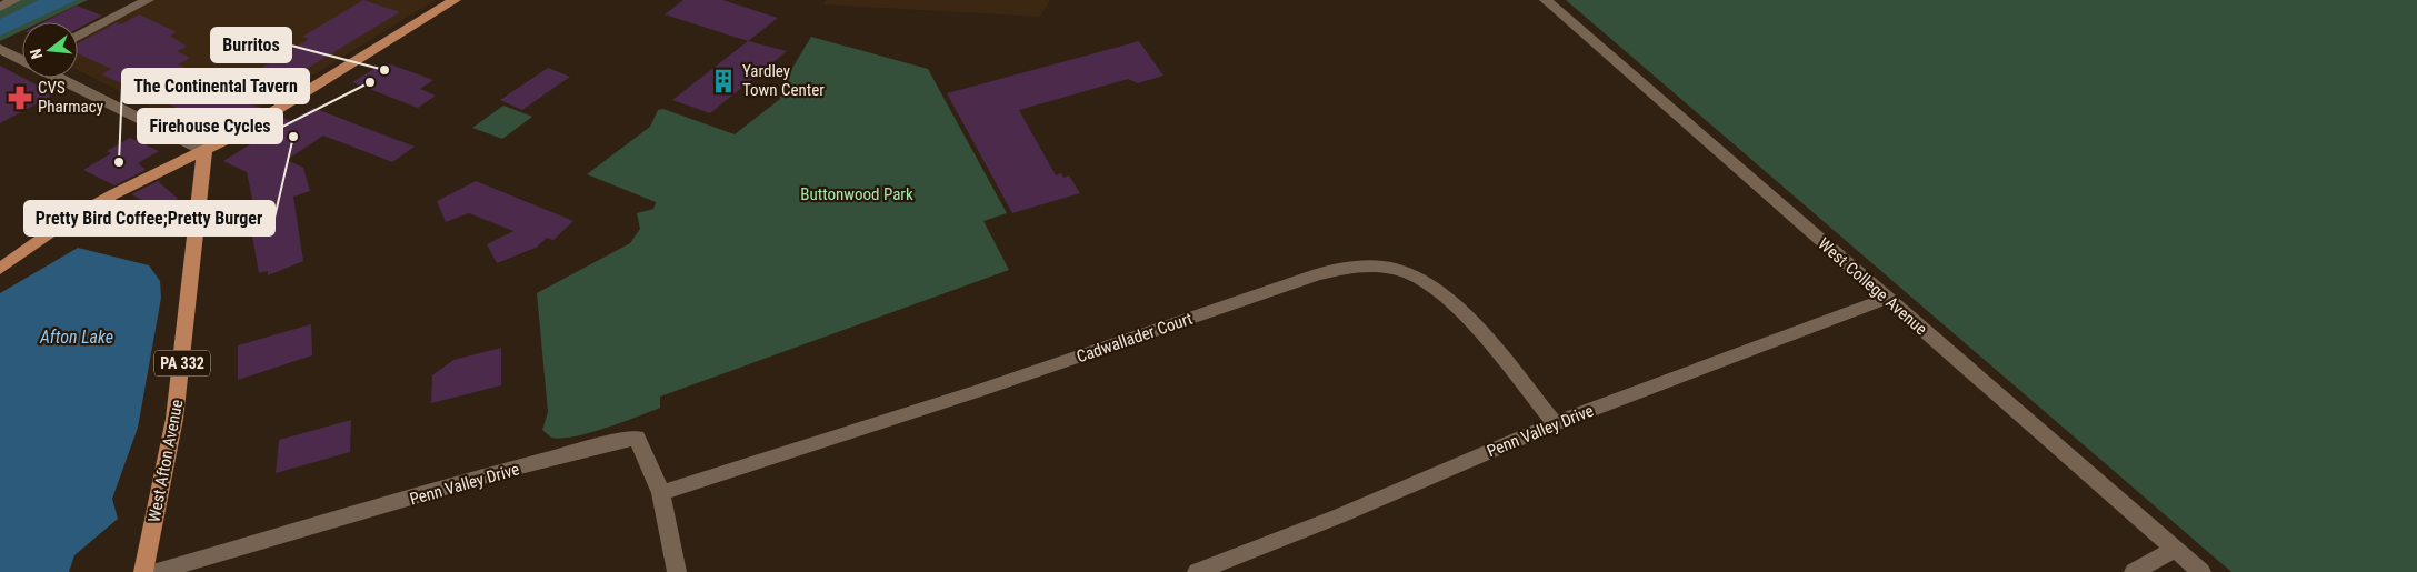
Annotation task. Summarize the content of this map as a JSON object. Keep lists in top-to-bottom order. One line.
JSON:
{"streets":{"main road":["PA 332","West Afton Avenue"],"street":["West College Avenue","Cadwallader Court","Penn Valley Drive"]},"crossings":[["West College Avenue","Penn Valley Drive"],["Cadwallader Court","Penn Valley Drive"]],"water":["Afton Lake"],"parks":["Buttonwood Park"],"places":{"other":["Burritos","Firehouse Cycles","Pretty Bird Coffee;Pretty Burger","The Continental Tavern"],"building":["Yardley Town Center"],"pharmacy":["CVS Pharmacy"]},"north":"left"}
